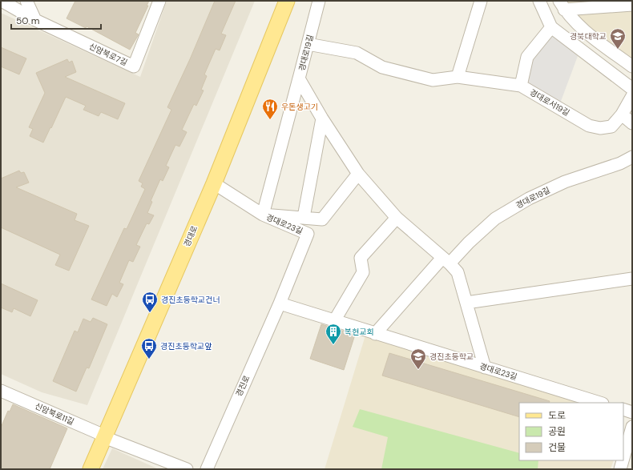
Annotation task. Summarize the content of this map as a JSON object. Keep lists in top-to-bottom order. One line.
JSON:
{"streets":{"main road":["경대로"],"street":["경대로19길","신암북로7길","경대로서19길","경대로23길","경진로","신암북로11길"]},"crossings":[["경대로19길","경대로서19길"],["경대로19길","경대로23길"],["경대로23길","경대로"],["경대로23길","경진로"],["경대로","신암북로11길"]],"places":{"school or university":["경북대학교","경진초등학교"],"restaurant":["우돈생고기"],"bus stop":["경진초등학교건너","경진초등학교앞"],"building":["복현교회"]},"legend":["도로","공원","건물"],"scale_bar":"50 m"}
